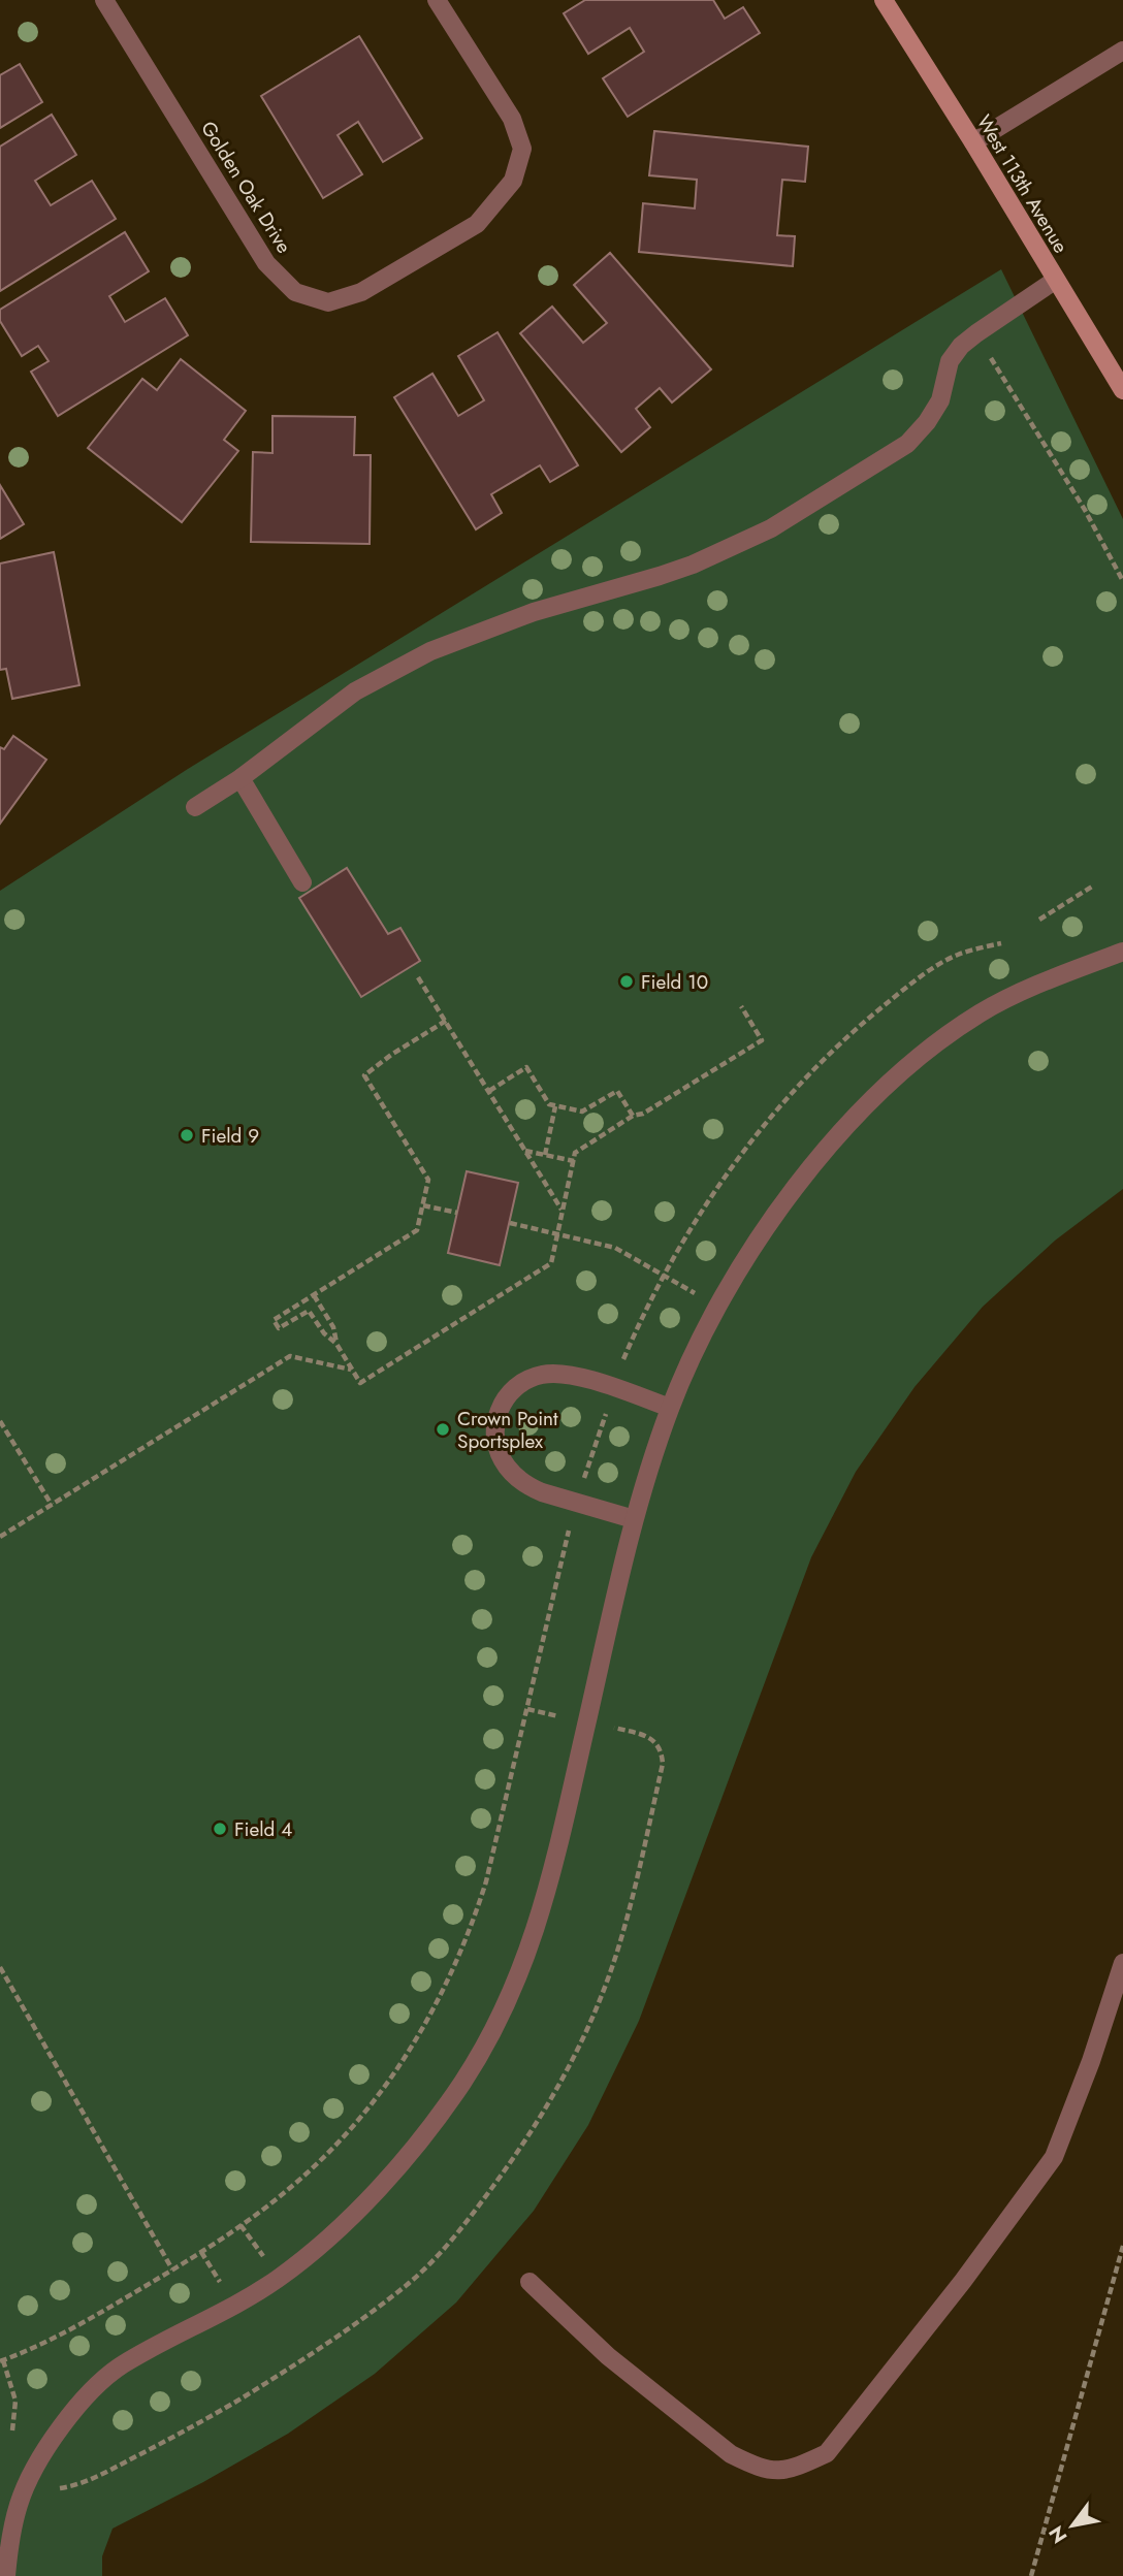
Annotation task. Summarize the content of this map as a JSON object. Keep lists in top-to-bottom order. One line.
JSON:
{"streets":{"street":["West 113th Avenue","Golden Oak Drive"]},"places":["Field 10","Field 9","Crown Point Sportsplex","Field 4"],"north":"bottom left"}
